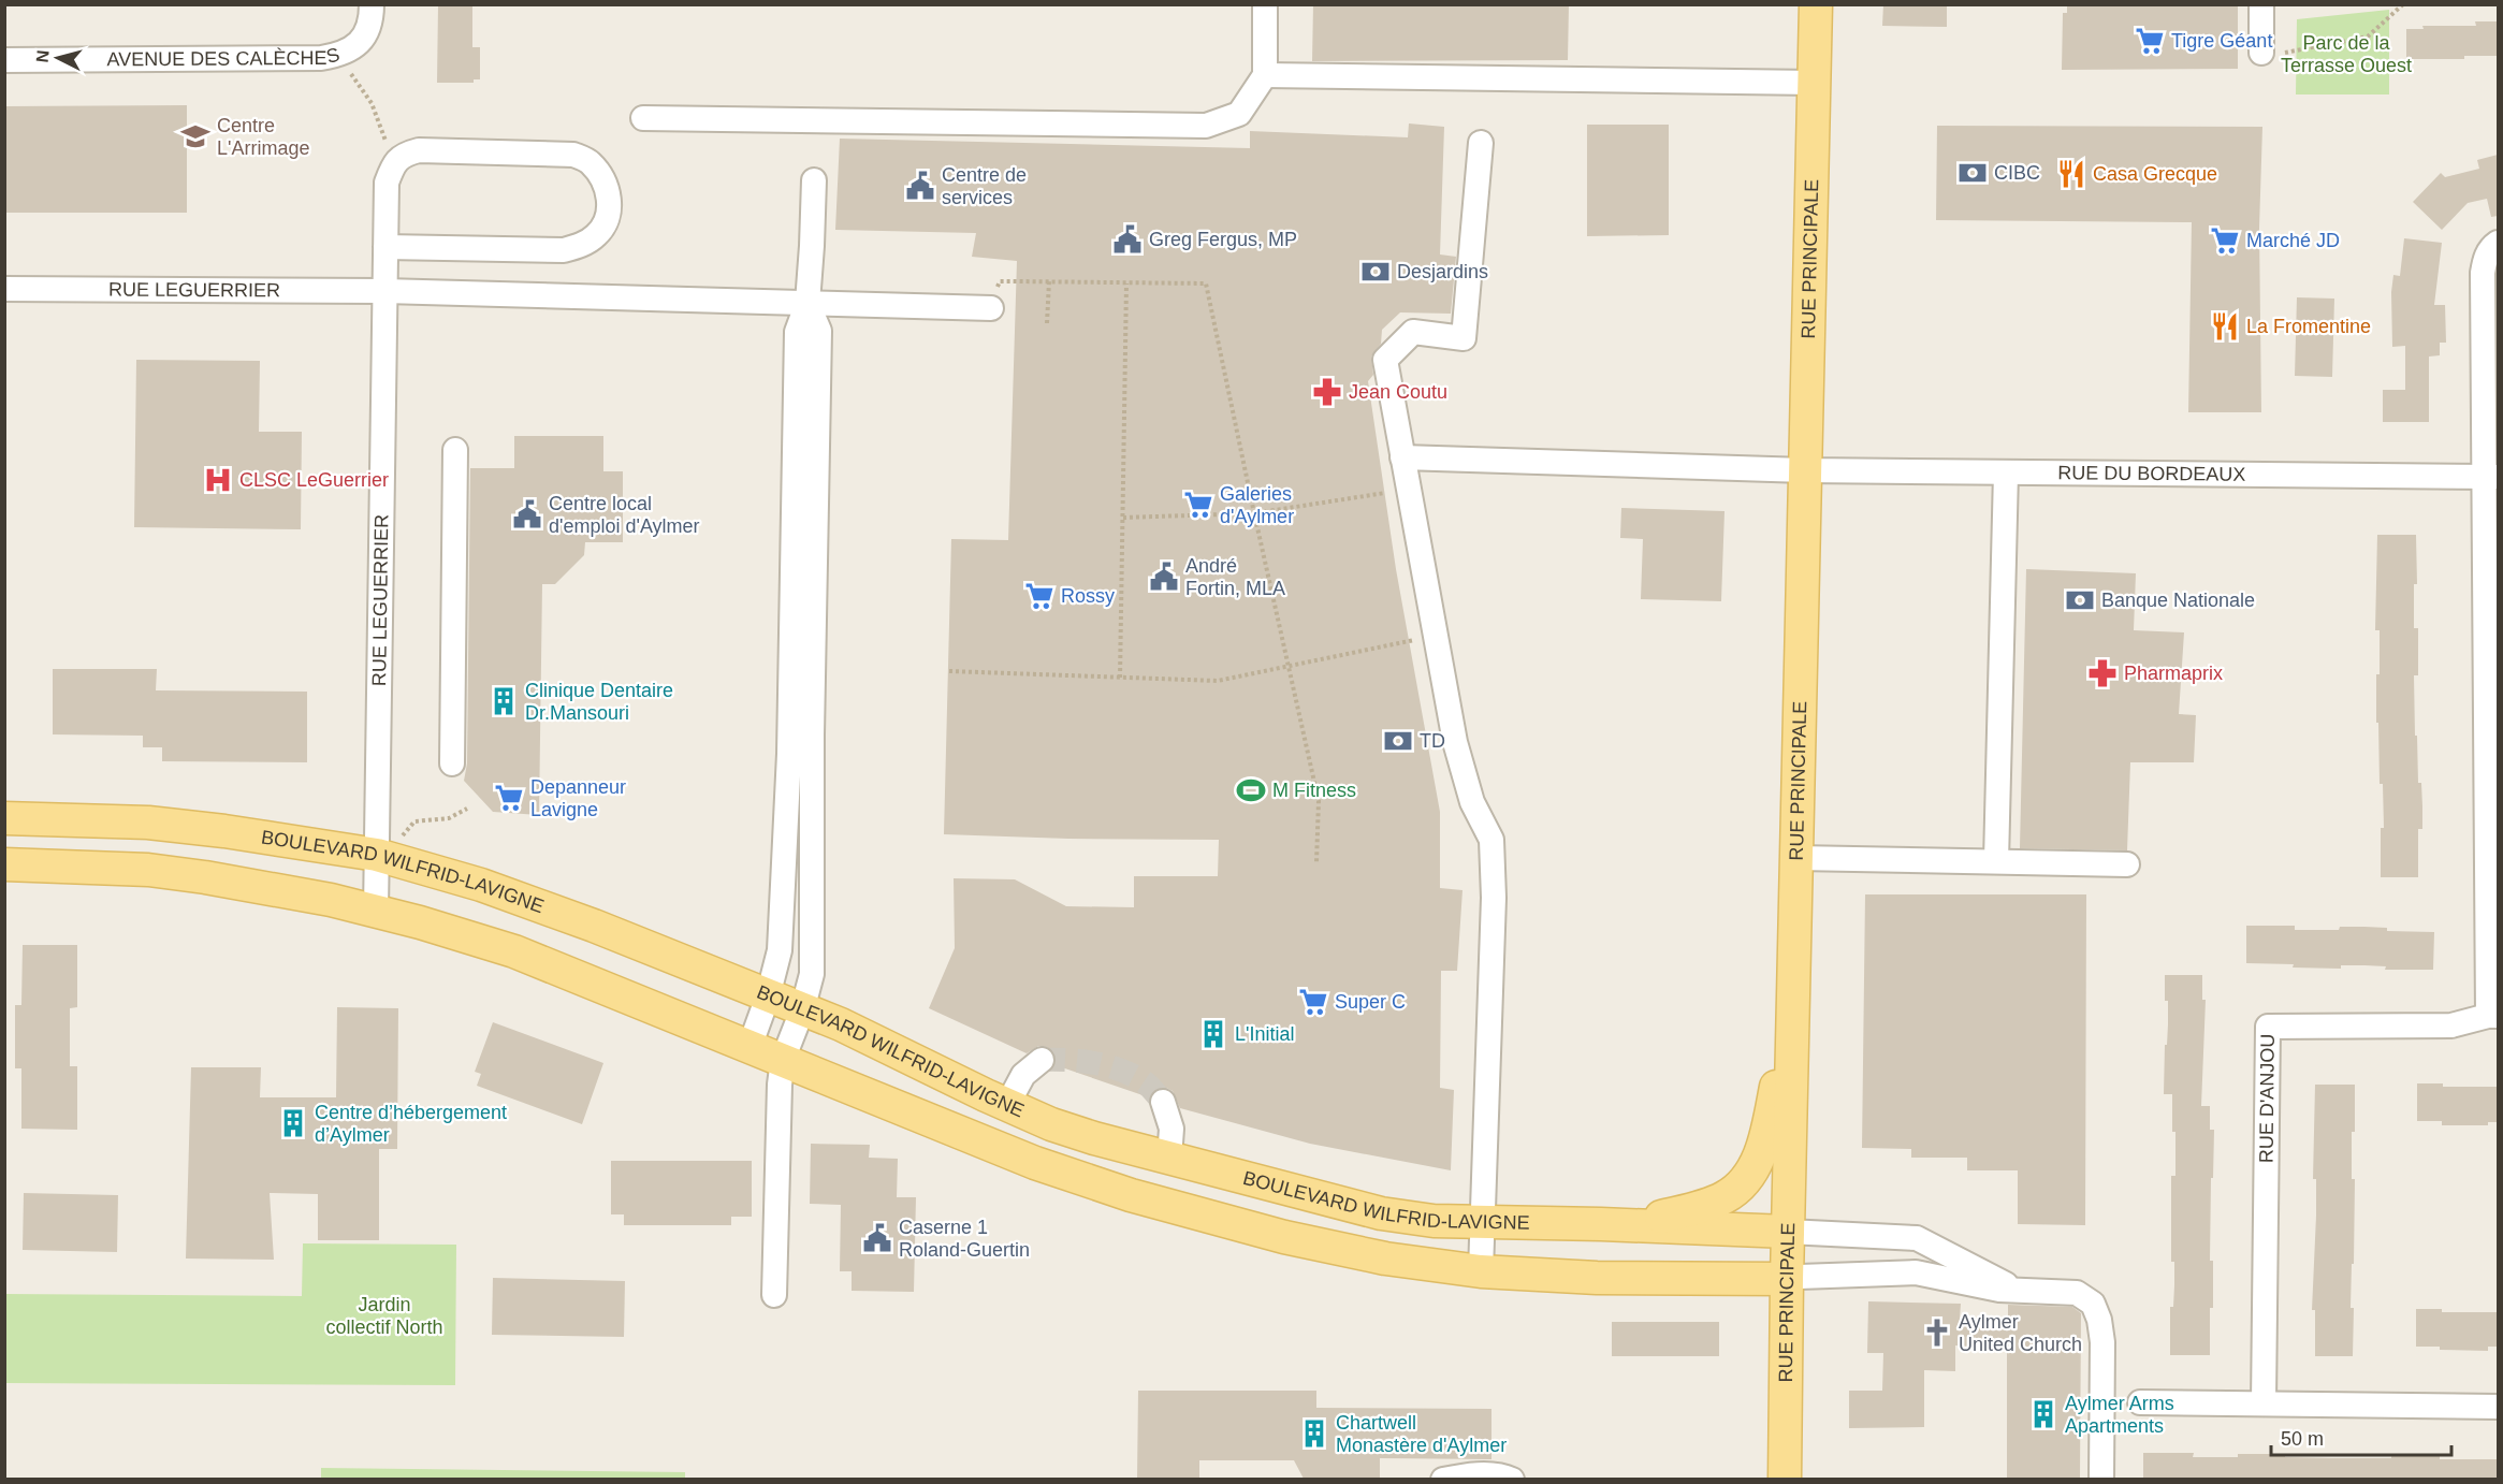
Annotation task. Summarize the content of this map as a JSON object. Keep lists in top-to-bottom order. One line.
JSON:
{"streets":{"main road":["RUE PRINCIPALE","BOULEVARD WILFRID-LAVIGNE"],"street":["AVENUE DES CALÈCHES","RUE LEGUERRIER","RUE DU BORDEAUX","RUE D'ANJOU"]},"crossings":[["RUE PRINCIPALE","RUE DU BORDEAUX"],["RUE PRINCIPALE","BOULEVARD WILFRID-LAVIGNE"],["RUE LEGUERRIER","BOULEVARD WILFRID-LAVIGNE"]],"parks":["Parc de la Terrasse Ouest","Jardin collectif North"],"places":{"supermarket":["Tigre Géant","Marché JD","Galeries d'Aylmer","Rossy","Depanneur Lavigne","Super C"],"school or university":["Centre L'Arrimage"],"bank":["CIBC","Desjardins","Banque Nationale","TD"],"restaurant":["Casa Grecque","La Fromentine"],"public building":["Centre de services","Greg Fergus, MP","Centre local d'emploi d'Aylmer","André Fortin, MLA","Caserne 1 Roland-Guertin"],"pharmacy":["Jean Coutu","Pharmaprix"],"hospital":["CLSC LeGuerrier"],"building":["Clinique Dentaire Dr.Mansouri","L'Initial","Centre d’hébergement d’Aylmer","Aylmer Arms Apartments","Chartwell Monastère d'Aylmer"],"sports":["M Fitness"],"church":["Aylmer United Church"]},"scale_bar":"50 m","north":"left"}
